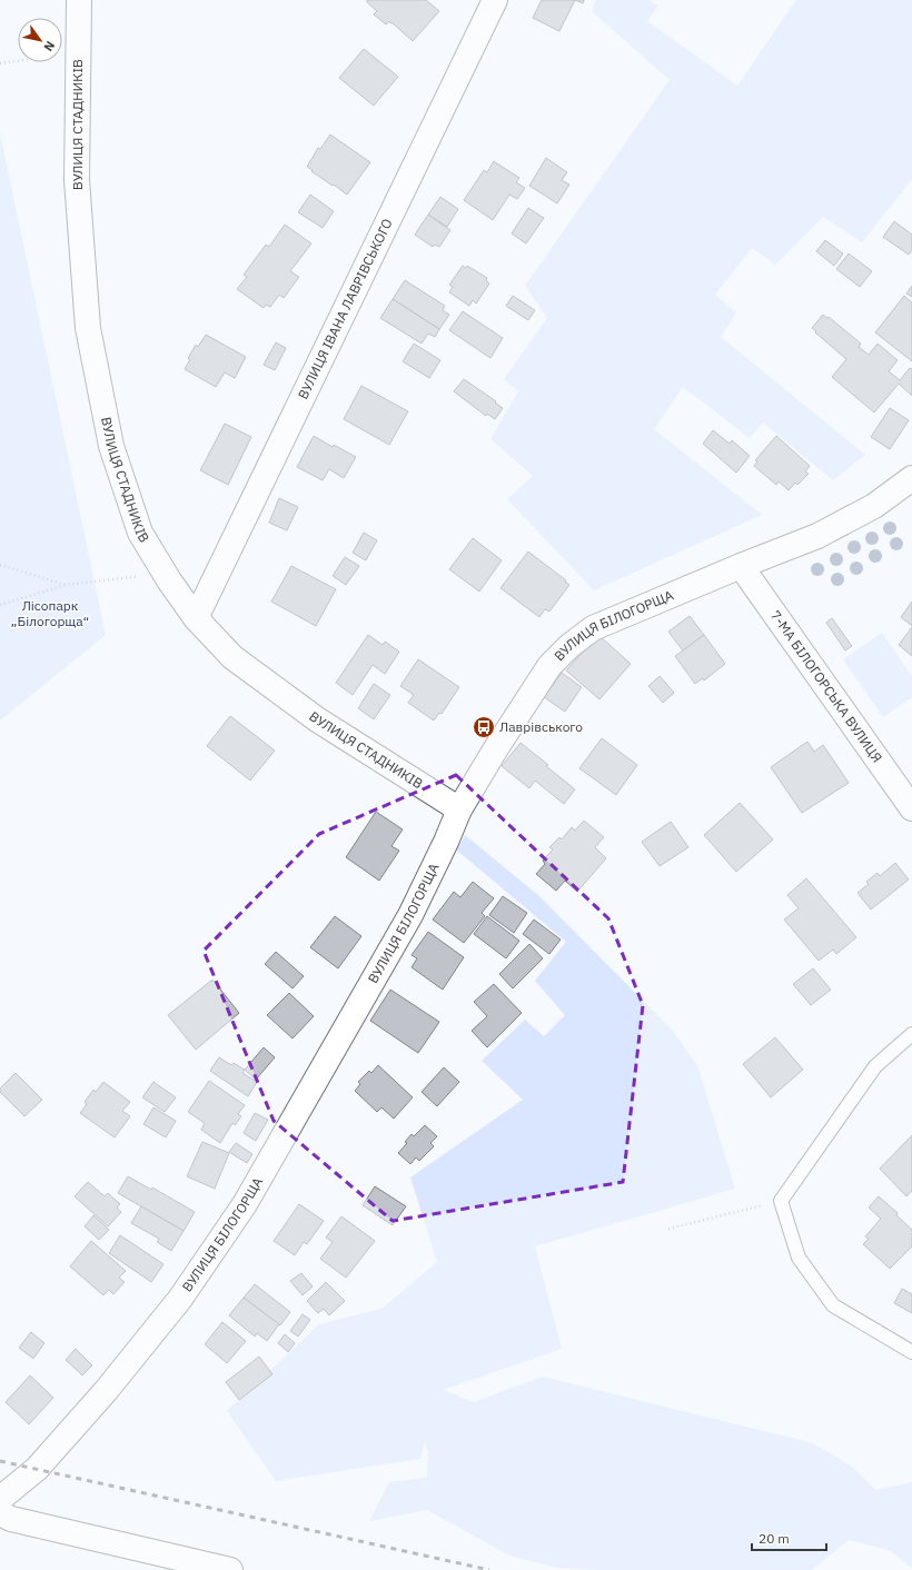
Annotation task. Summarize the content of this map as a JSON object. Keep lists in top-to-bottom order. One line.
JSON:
{"streets":{"street":["ВУЛИЦЯ СТАДНИКІВ","ВУЛИЦЯ ІВАНА ЛАВРІВСЬКОГО","ВУЛИЦЯ БІЛОГОРЩА","7-МА БІЛОГОРСЬКА ВУЛИЦЯ"]},"crossings":[["ВУЛИЦЯ СТАДНИКІВ","ВУЛИЦЯ ІВАНА ЛАВРІВСЬКОГО"],["ВУЛИЦЯ СТАДНИКІВ","ВУЛИЦЯ БІЛОГОРЩА"],["ВУЛИЦЯ БІЛОГОРЩА","7-МА БІЛОГОРСЬКА ВУЛИЦЯ"]],"parks":["Лісопарк „Білогорща“"],"places":{"bus stop":["Лаврівського"]},"scale_bar":"20 m","north":"bottom right"}
